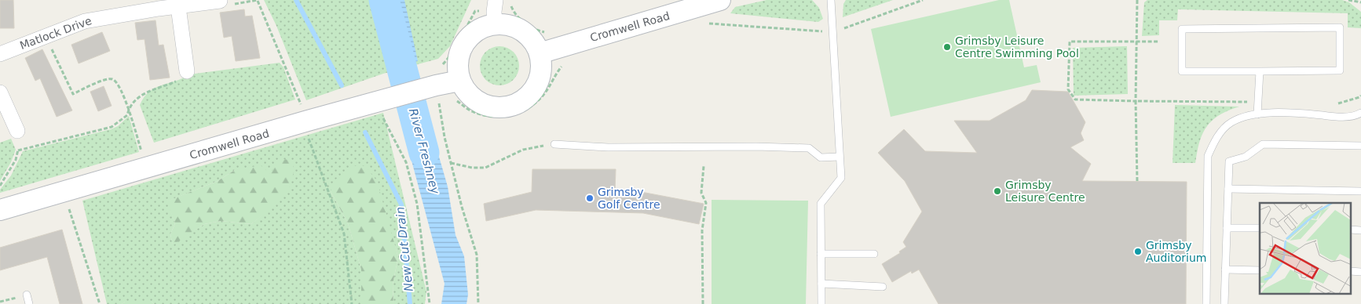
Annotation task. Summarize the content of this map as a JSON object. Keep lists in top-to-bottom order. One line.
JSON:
{"streets":{"street":["Cromwell Road","Matlock Drive"]},"water":["River Freshney","New Cut Drain"],"places":["Grimsby Leisure Centre Swimming Pool","Grimsby Leisure Centre","Grimsby Golf Centre","Grimsby Auditorium"]}
